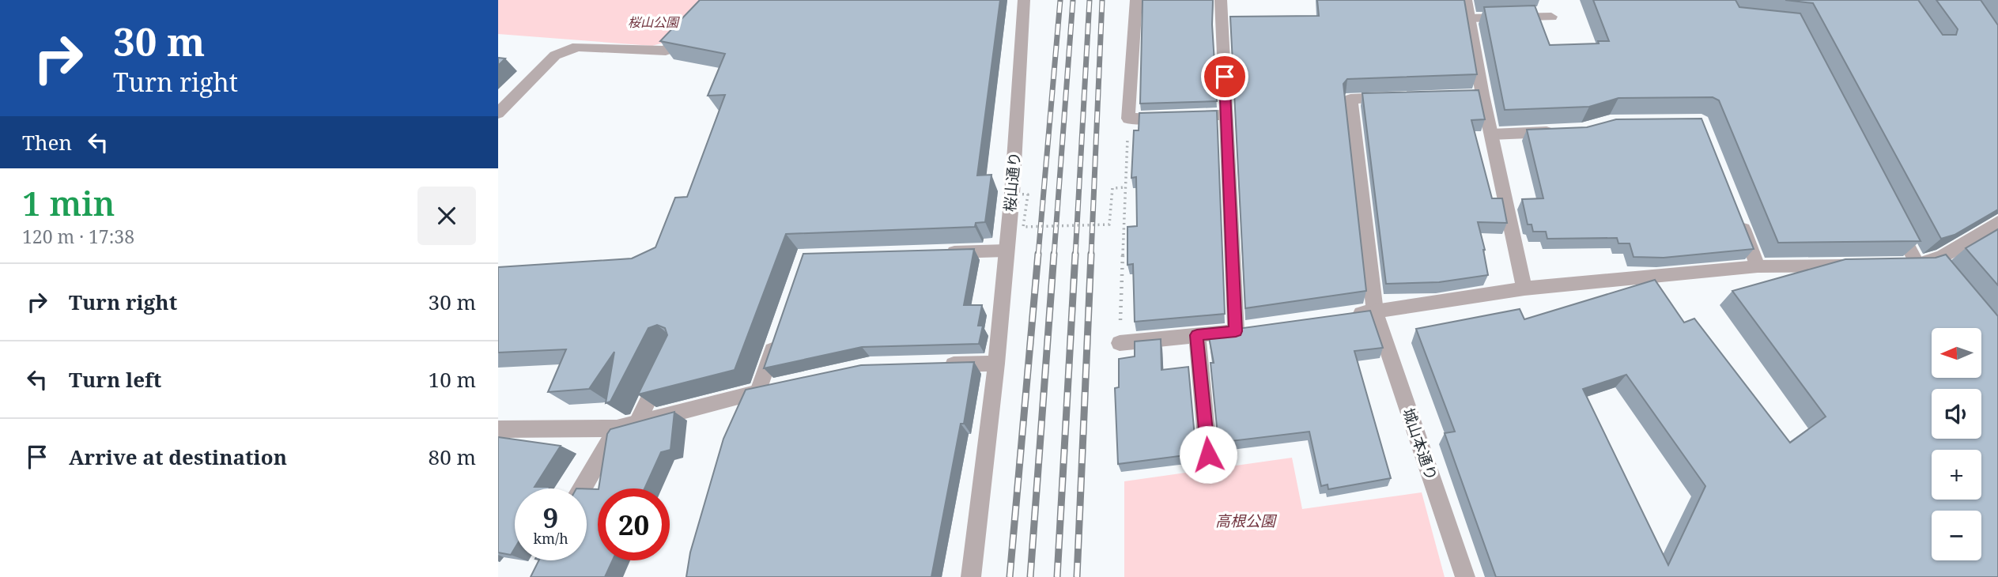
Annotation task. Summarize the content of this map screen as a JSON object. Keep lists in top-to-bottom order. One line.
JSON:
{"streets":{"street":["桜山通り","城山本通り"]},"parks":["桜山公園","高根公園"],"north":"left","page":{"turn":["30 m","Turn right"],"then":"Then","heading":["1 min","120 m · 17:38"],"list":[{"name":"Turn right","value":"30 m"},{"name":"Turn left","value":"10 m"},{"name":"Arrive at destination","value":"80 m"}],"map_buttons":["+","−"],"speed":"9 km/h","limit":"20"}}
